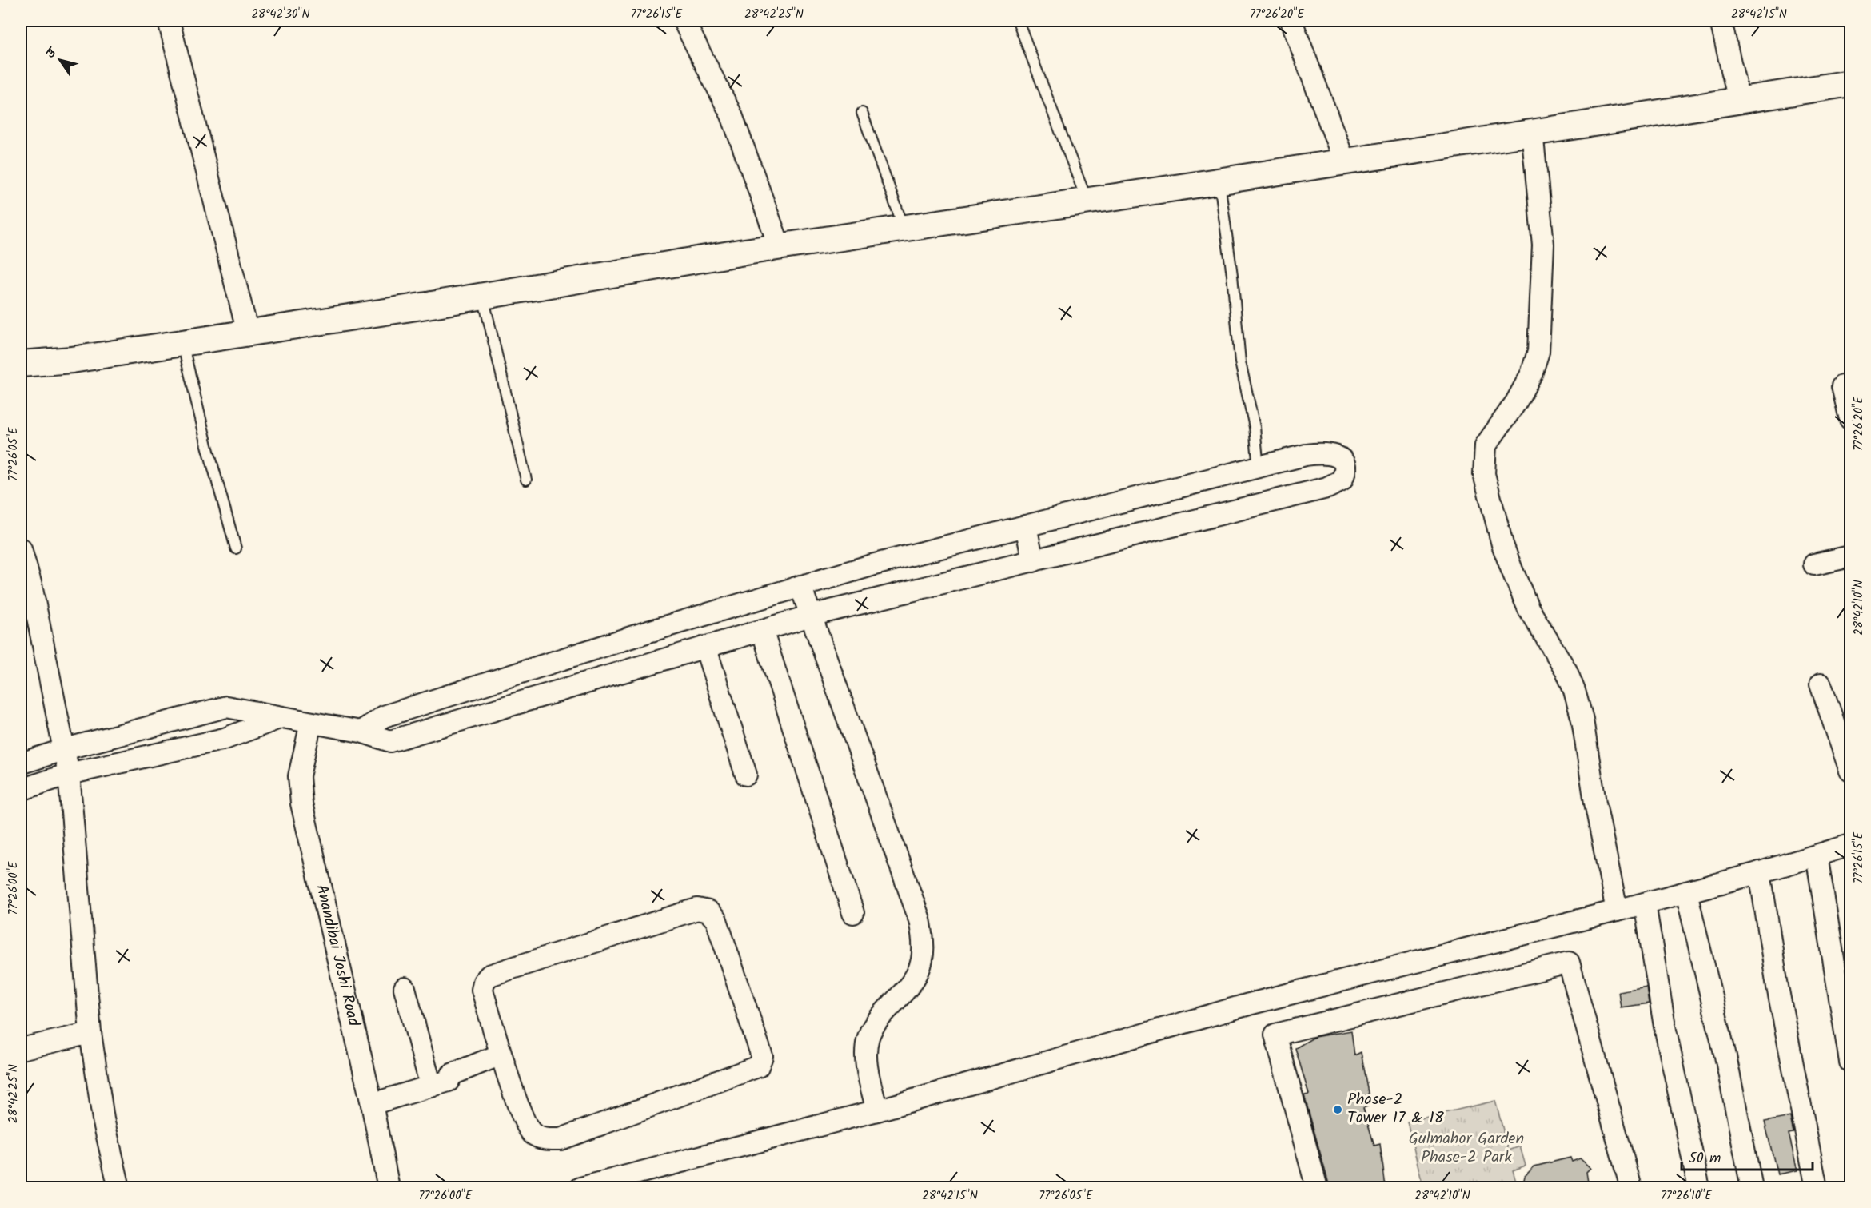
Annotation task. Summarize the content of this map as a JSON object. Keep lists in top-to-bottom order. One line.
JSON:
{"streets":{"street":["Anandibai Joshi Road"]},"parks":["Gulmahor Garden Phase-2 Park"],"places":["Phase-2 Tower 17 & 18"],"scale_bar":"50 m","north":"top left","coordinates":["28°42'30\"N","77°26'15\"E","28°42'25\"N","77°26'20\"E","28°42'15\"N","77°26'05\"E","28°42'10\"N","77°26'00\"E","77°26'10\"E"]}
